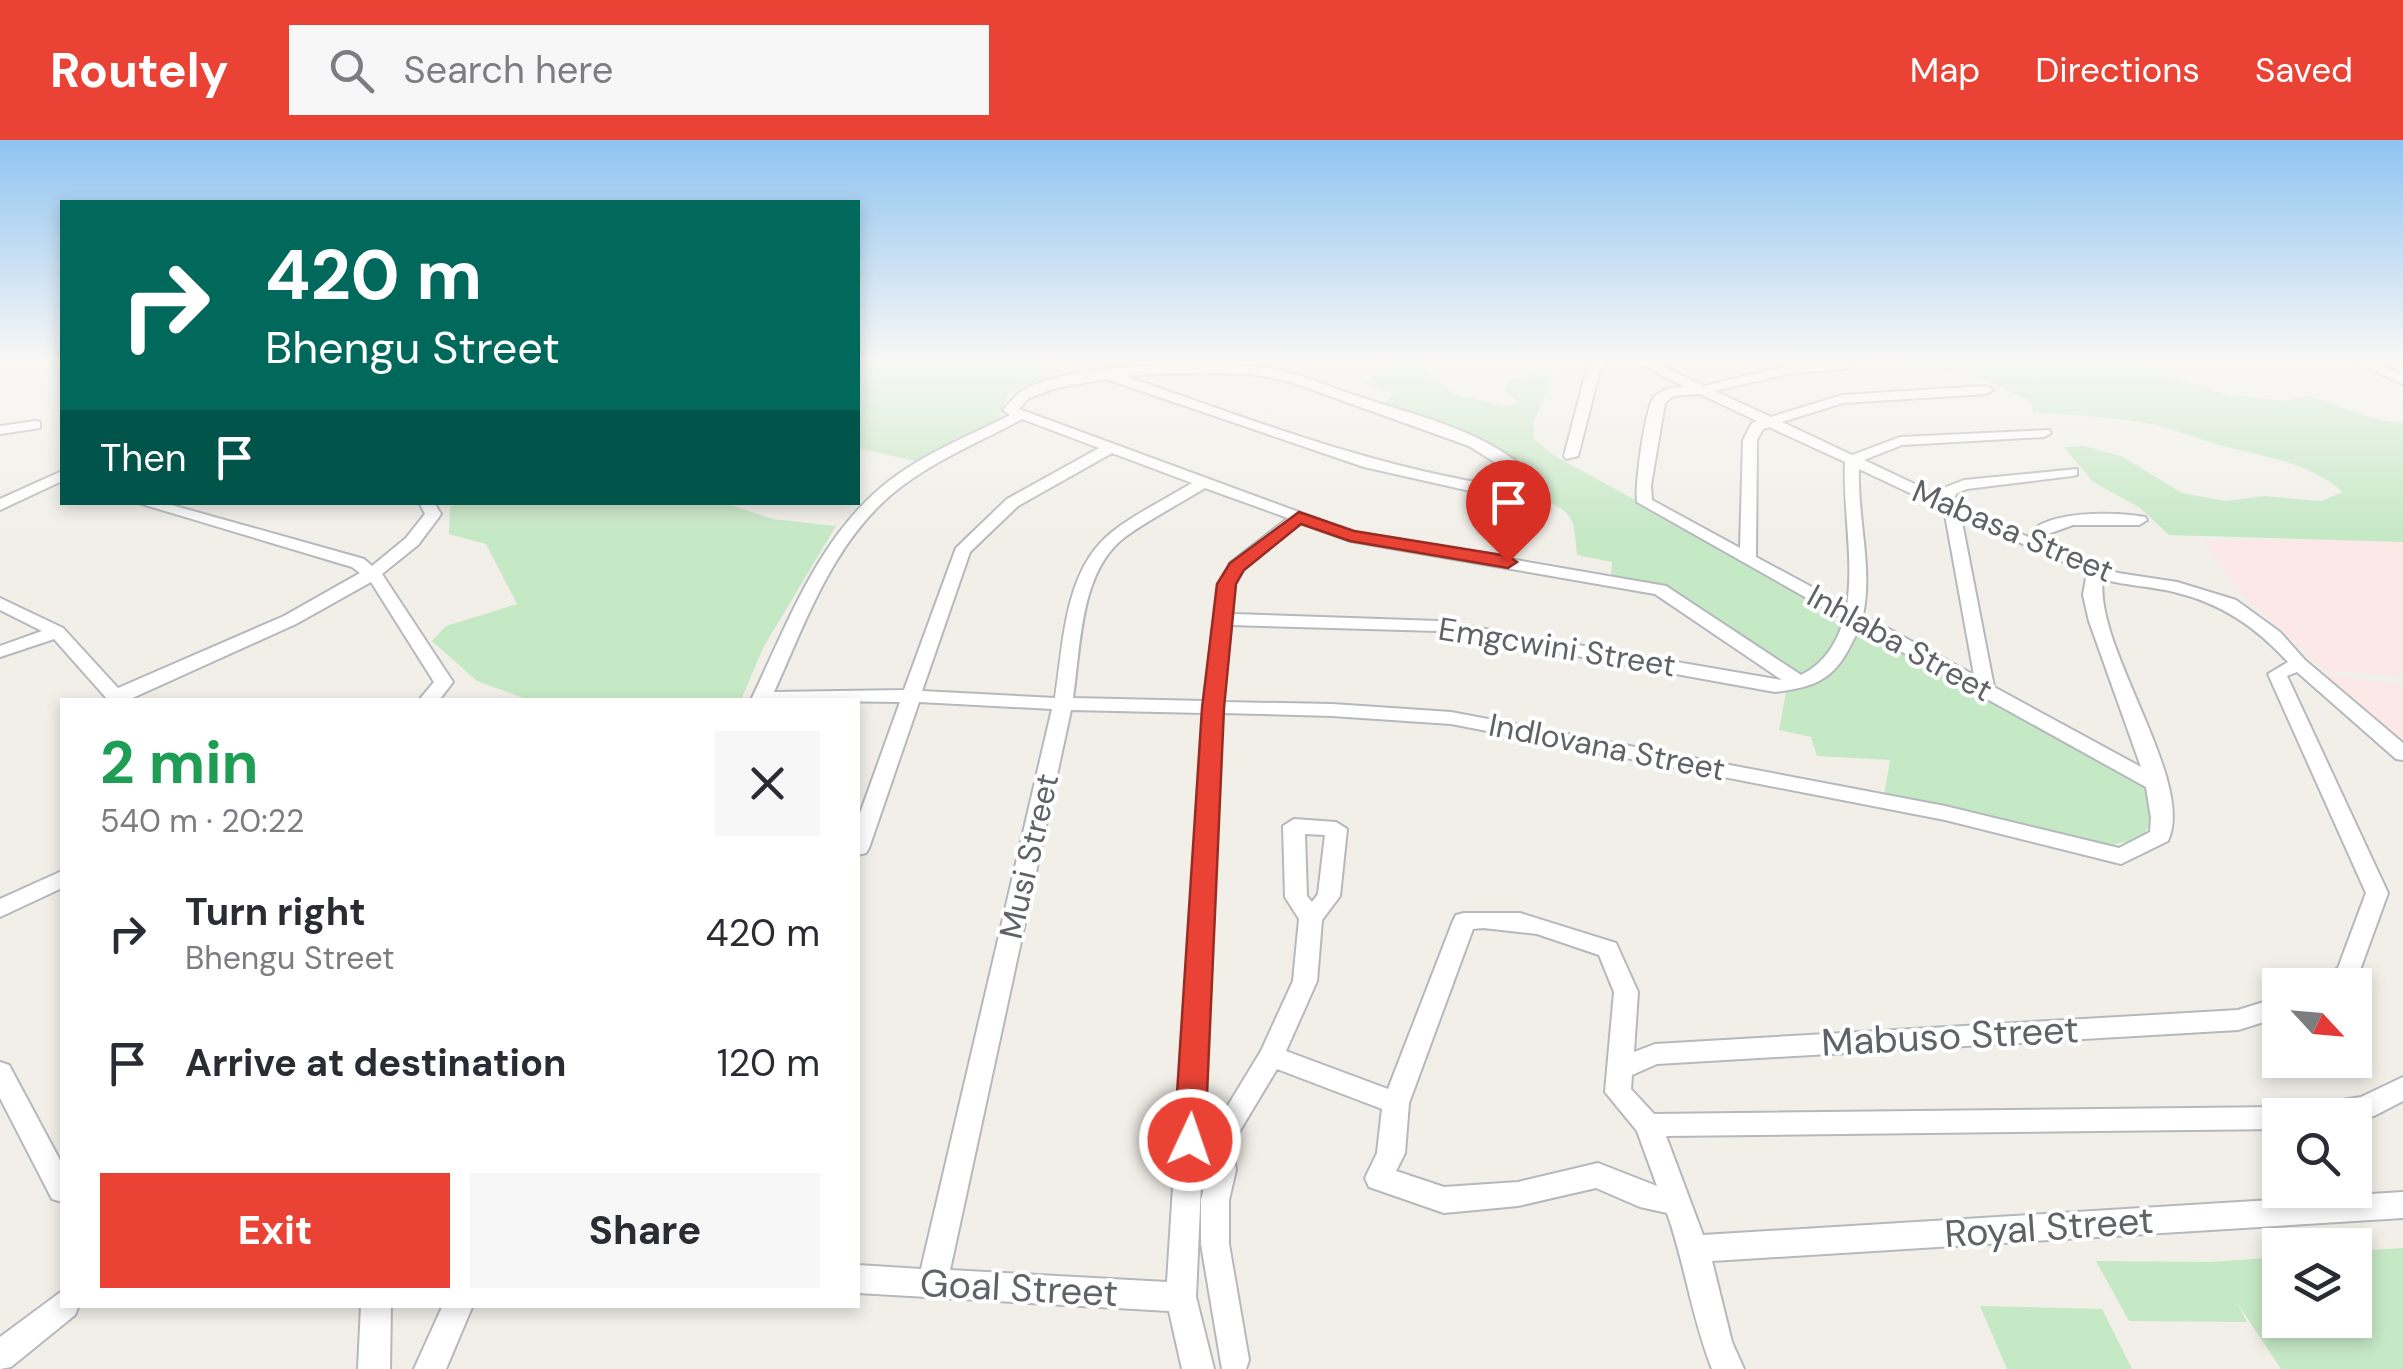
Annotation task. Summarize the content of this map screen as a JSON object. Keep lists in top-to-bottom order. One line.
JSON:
{"streets":{"street":["Mabasa Street","Inhlaba Street","Emgcwini Street","Indlovana Street","Musi Street","Mabuso Street","Royal Street","Goal Street"]},"crossings":[["Mabasa Street","Indlovana Street"],["Inhlaba Street","Indlovana Street"],["Indlovana Street","Musi Street"],["Musi Street","Goal Street"]],"north":"bottom right","page":{"header":"Routely","search":"Search here","nav":["Map","Directions","Saved"],"turn":["420 m","Bhengu Street"],"then":"Then","heading":["2 min","540 m · 20:22"],"list":[{"name":"Turn right","note":"Bhengu Street","value":"420 m"},{"name":"Arrive at destination","value":"120 m"}],"buttons":["Exit","Share"]}}
